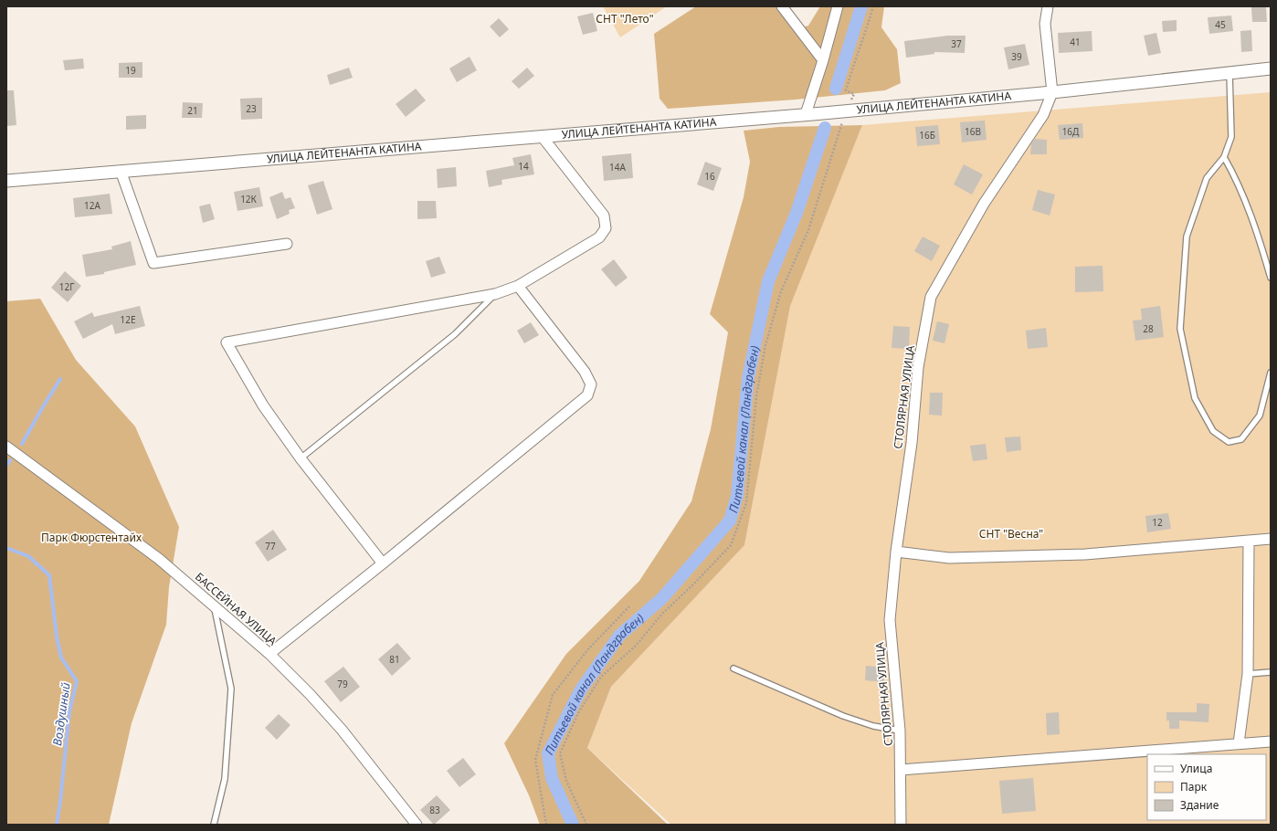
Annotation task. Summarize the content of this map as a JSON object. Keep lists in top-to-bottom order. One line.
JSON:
{"streets":{"street":["УЛИЦА ЛЕЙТЕНАНТА КАТИНА","СТОЛЯРНАЯ УЛИЦА","БАССЕЙНАЯ УЛИЦА"]},"crossings":[["УЛИЦА ЛЕЙТЕНАНТА КАТИНА","СТОЛЯРНАЯ УЛИЦА"]],"water":["Питьевой канал (Ландграбен)","Воздушный"],"parks":["СНТ \"Лето\"","СНТ \"Весна\"","Парк Фюрстентайх"],"house_numbers":["45","41","37","39","19","23","21","16В","16Д","16Б","14","14А","16","12К","12А","12Г","12Е","28","12","77","81","79","83"],"legend":["Улица","Парк","Здание"]}
